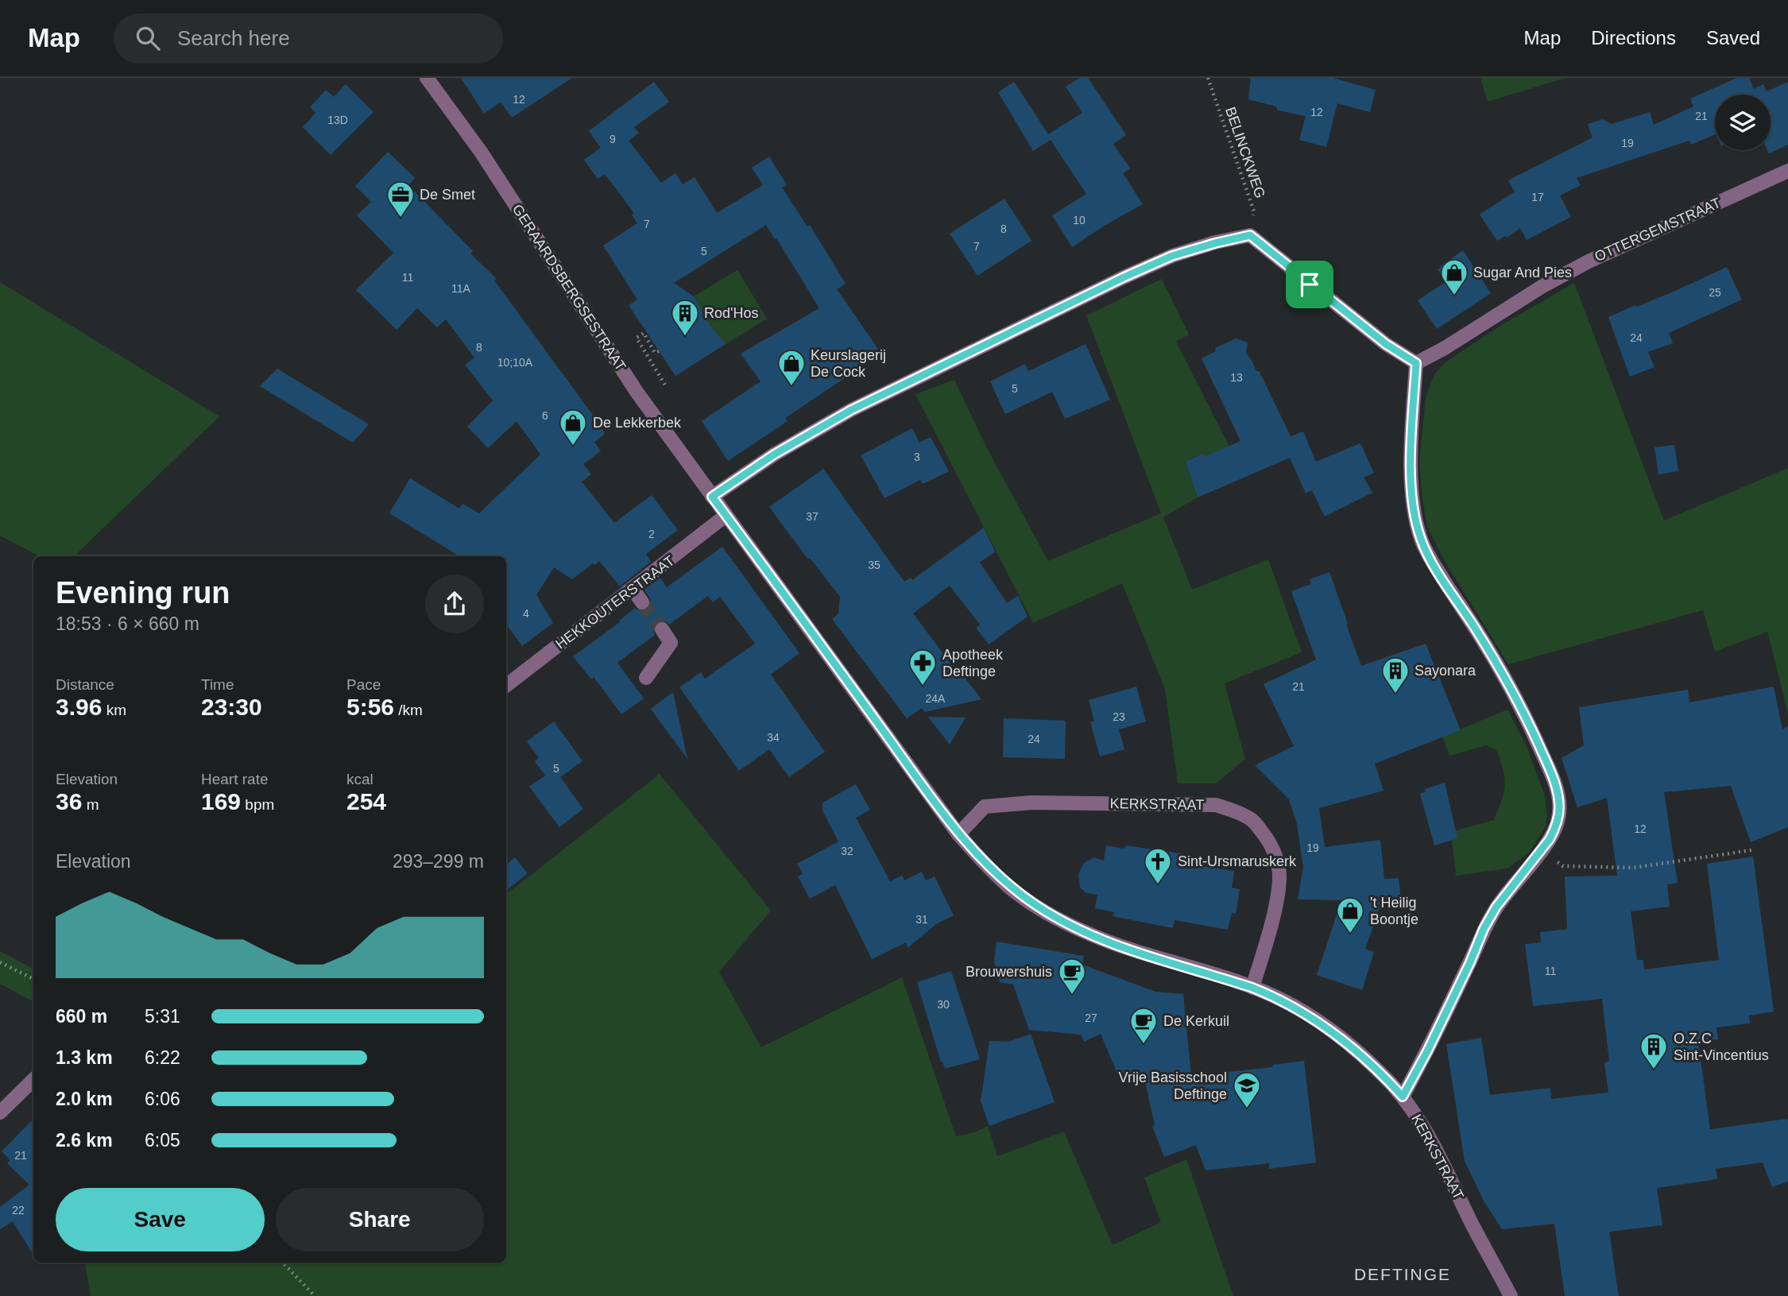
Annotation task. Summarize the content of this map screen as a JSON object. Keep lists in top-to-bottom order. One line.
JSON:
{"streets":{"street":["OTTERGEMSTRAAT","GERAARDSBERGSESTRAAT","HEKKOUTERSTRAAT","KERKSTRAAT"],"path":["BELINCKWEG"]},"crossings":[["GERAARDSBERGSESTRAAT","KERKSTRAAT"],["HEKKOUTERSTRAAT","KERKSTRAAT"]],"districts":["DEFTINGE"],"places":{"office":["De Smet"],"shop":["Sugar And Pies","Keurslagerij De Cock","De Lekkerbek","'t Heilig Boontje"],"building":["Rod'Hos","Sayonara","O.Z.C Sint-Vincentius"],"pharmacy":["Apotheek Deftinge"],"church":["Sint-Ursmaruskerk"],"cafe":["Brouwershuis","De Kerkuil"],"school or university":["Vrije Basisschool Deftinge"]},"house_numbers":["12","12","21","13D","9","19","17","10","7","8","7","5","11","11A","25","24","8","10;10A","13","5","6","3","37","2","35","4","21","24A","23","34","24","5","12","19","32","31","11","30","27","21","22"],"page":{"header":"Map","search":"Search here","nav":["Map","Directions","Saved"],"heading":["Evening run","18:53 · 6 × 660 m"],"stats":[["Distance","3.96 km"],["Time","23:30"],["Pace","5:56 /km"],["Elevation","36 m"],["Heart rate","169 bpm"],["kcal","254"]],"chart":["Elevation","293–299 m"],"list":[{"name":"660 m","note":"5:31"},{"name":"1.3 km","note":"6:22"},{"name":"2.0 km","note":"6:06"},{"name":"2.6 km","note":"6:05"}],"buttons":["Save","Share"]}}
